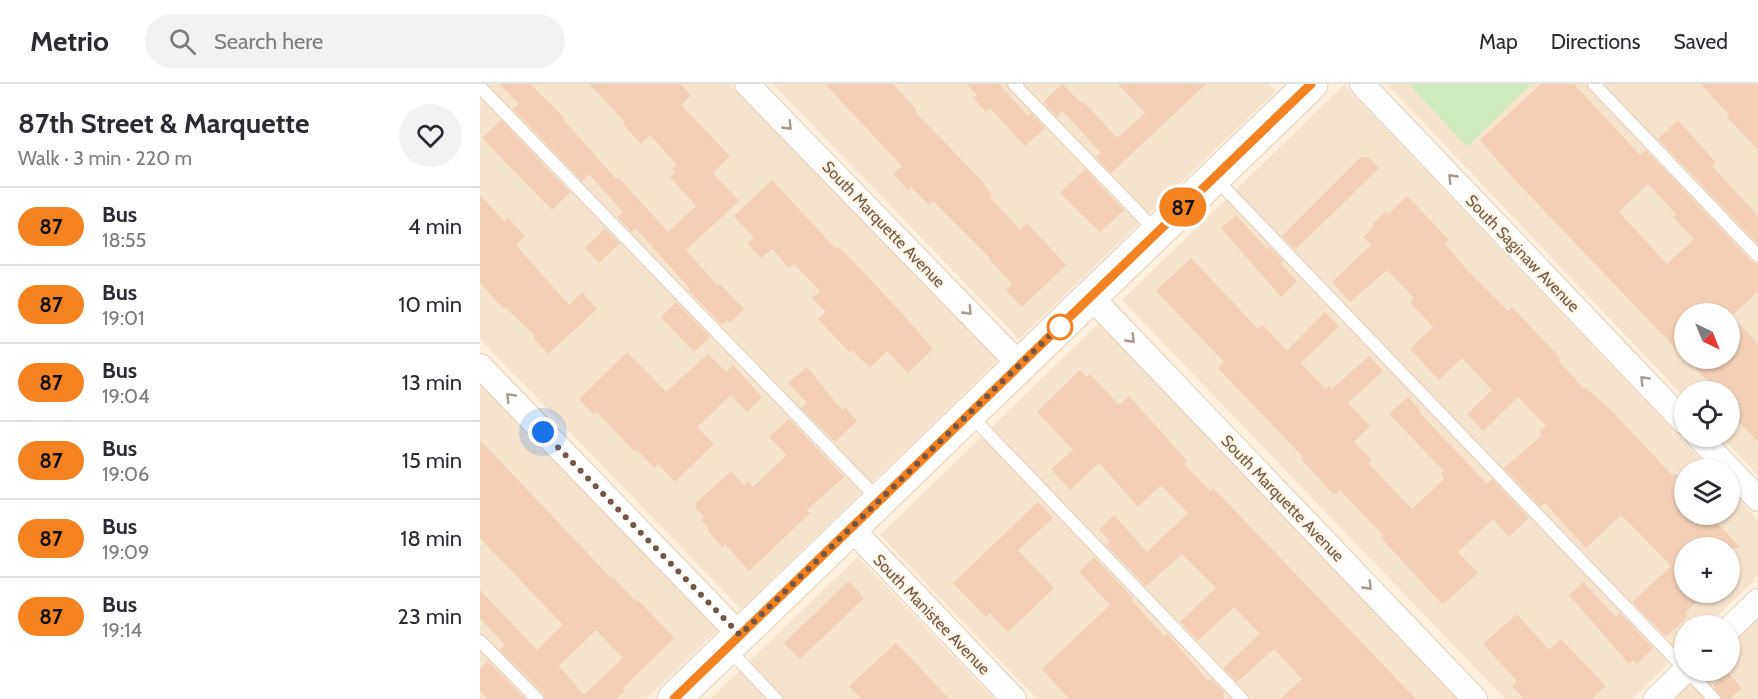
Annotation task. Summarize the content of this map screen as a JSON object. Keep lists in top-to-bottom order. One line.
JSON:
{"streets":{"street":["South Marquette Avenue","South Saginaw Avenue","South Manistee Avenue"]},"one_way":["South Marquette Avenue","South Saginaw Avenue"],"lines":["bus line 87"],"north":"bottom right","page":{"header":"Metrio","search":"Search here","nav":["Map","Directions","Saved"],"heading":["87th Street & Marquette","Walk · 3 min · 220 m"],"on_map":"87","list":[{"mark":"87","name":"Bus","note":"18:55","value":"4 min"},{"mark":"87","name":"Bus","note":"19:01","value":"10 min"},{"mark":"87","name":"Bus","note":"19:04","value":"13 min"},{"mark":"87","name":"Bus","note":"19:06","value":"15 min"},{"mark":"87","name":"Bus","note":"19:09","value":"18 min"},{"mark":"87","name":"Bus","note":"19:14","value":"23 min"}],"map_buttons":["+","−"]}}
